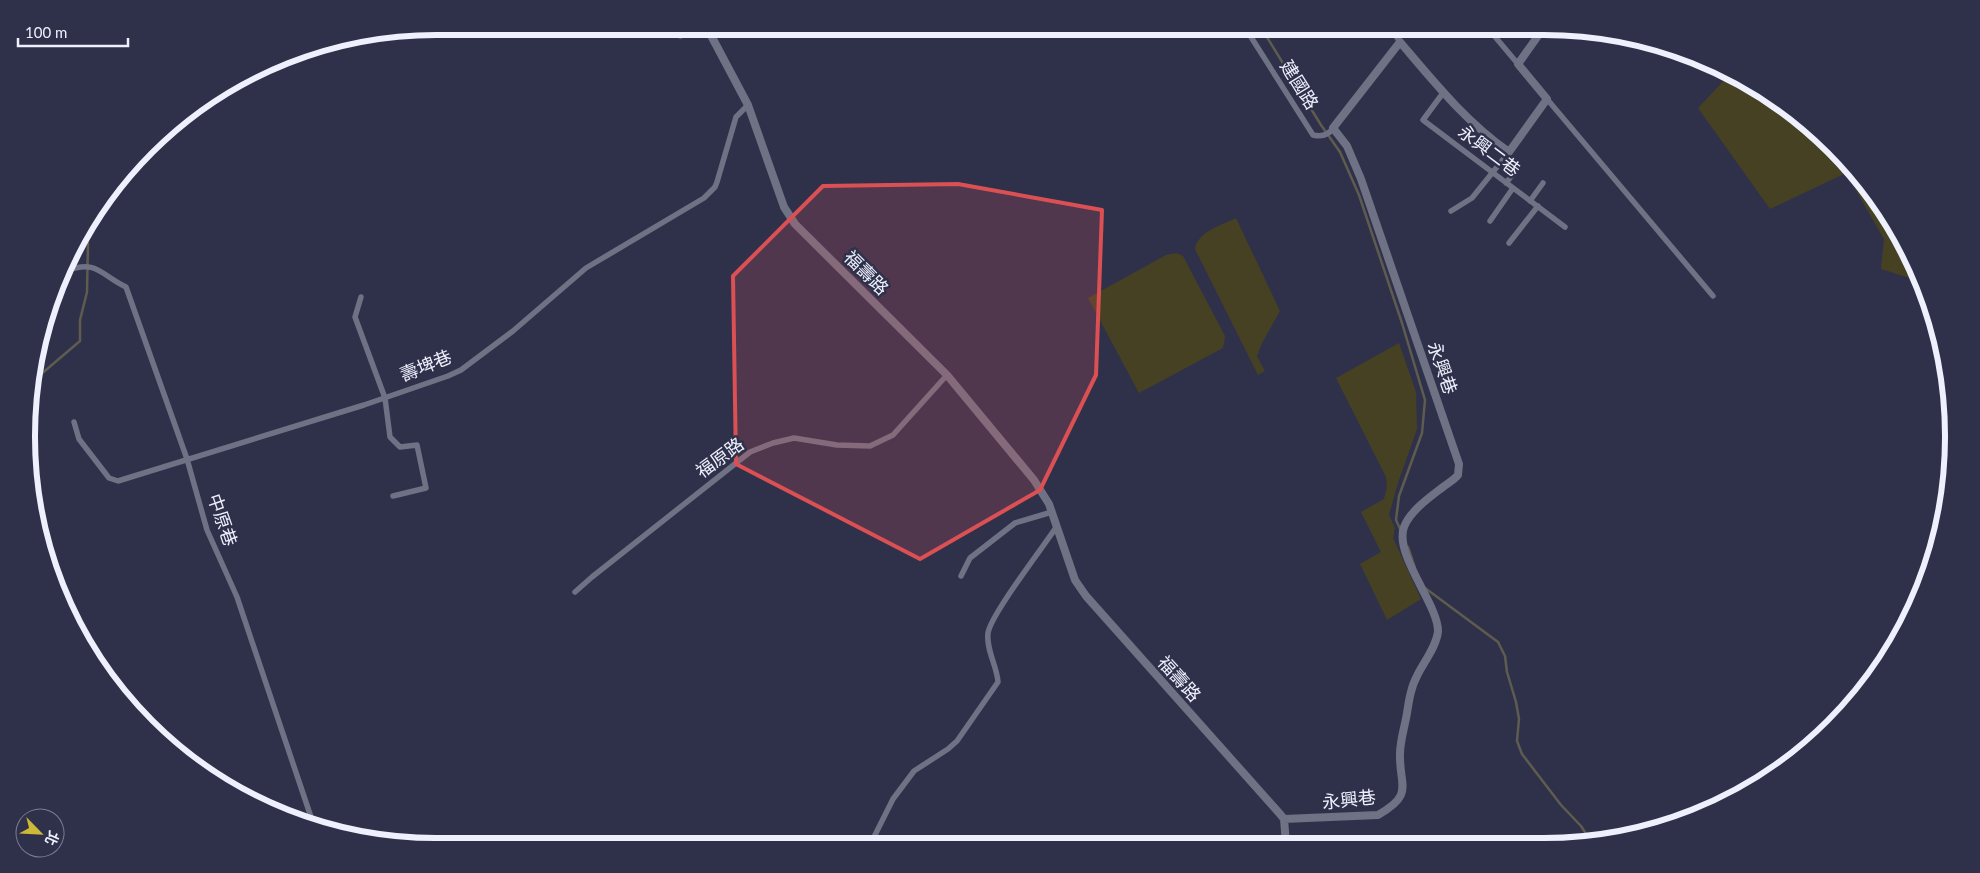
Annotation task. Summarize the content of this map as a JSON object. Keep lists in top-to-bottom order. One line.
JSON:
{"streets":{"street":["建國路","永興二巷","福壽路","壽埤巷","永興巷","福原路","中原巷"]},"crossings":[["建國路","永興巷"],["福壽路","壽埤巷"],["福壽路","永興巷"],["福壽路","福原路"],["壽埤巷","中原巷"]],"scale_bar":"100 m","north":"bottom right"}
